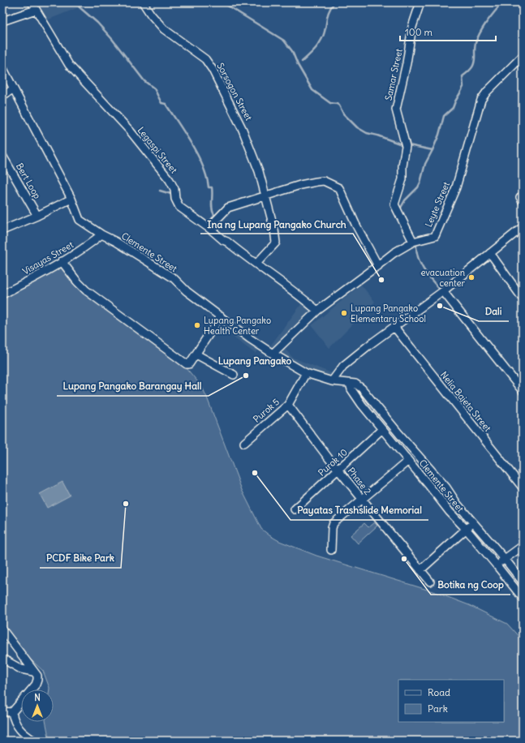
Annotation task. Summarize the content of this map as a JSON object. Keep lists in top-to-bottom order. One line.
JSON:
{"streets":{"street":["Samar Street","Sorsogon Street","Legaspi Street","Bert Loop","Leyte Street","Clemente Street","Visayas Street","Nelia Bajeta Street","Purok 5","Purok 10","Phase 2"]},"crossings":[["Samar Street","Leyte Street"],["Sorsogon Street","Legaspi Street"],["Legaspi Street","Leyte Street"],["Leyte Street","Clemente Street"],["Clemente Street","Visayas Street"],["Clemente Street","Purok 5"],["Clemente Street","Purok 10"],["Purok 5","Phase 2"],["Purok 10","Phase 2"]],"districts":["Lupang Pangako"],"places":["evacuation center","Ina ng Lupang Pangako Church","Dali","Lupang Pangako Elementary School","Lupang Pangako Health Center","Lupang Pangako Barangay Hall","Payatas Trashslide Memorial","PCDF Bike Park","Botika ng Coop"],"legend":["Road","Park"],"scale_bar":"100 m","north":"top"}
